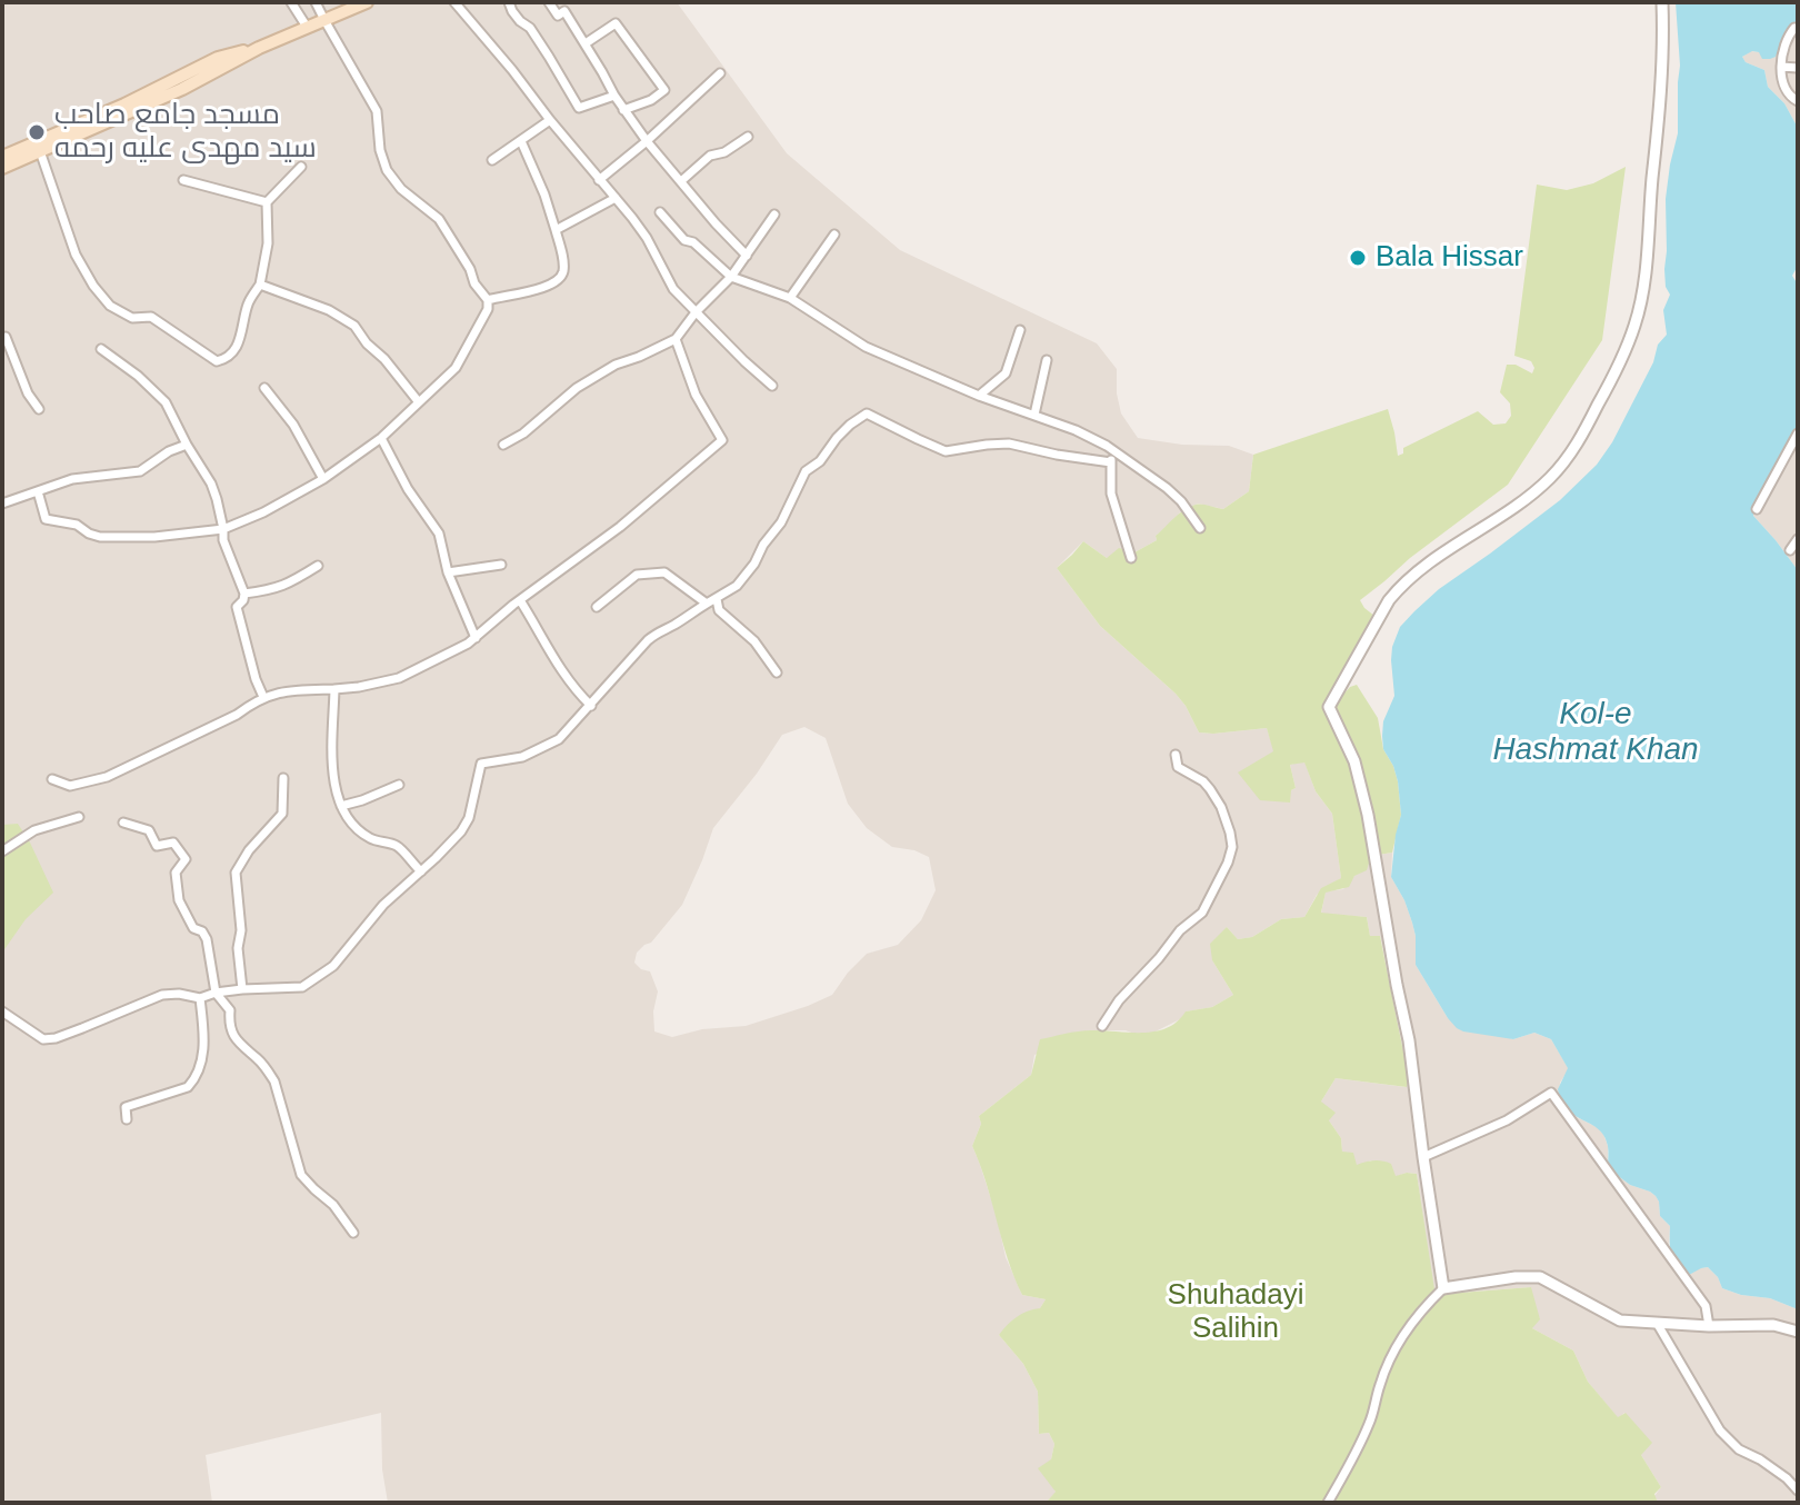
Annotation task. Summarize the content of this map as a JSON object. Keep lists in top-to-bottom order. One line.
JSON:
{"water":["Kol-e Hashmat Khan"],"parks":["Shuhadayi Salihin"],"places":["مسجد جامع صاحب سید مهدی علیه رحمه","Bala Hissar"]}
